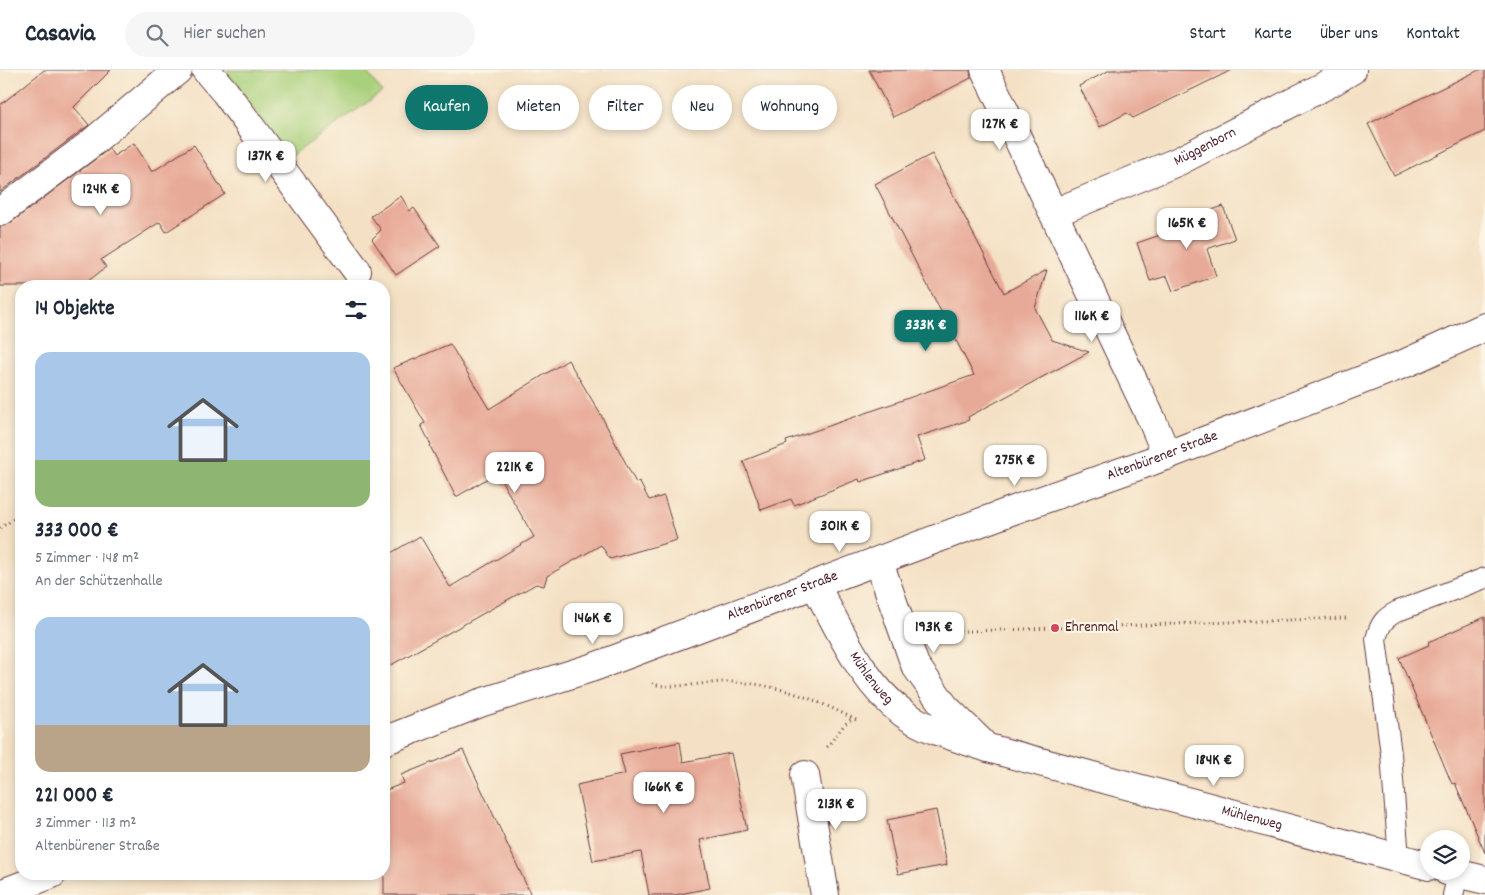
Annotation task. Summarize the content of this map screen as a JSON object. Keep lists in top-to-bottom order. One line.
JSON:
{"streets":{"street":["Müggenborn","Altenbürener Straße","Mühlenweg"]},"crossings":[["Altenbürener Straße","Mühlenweg"]],"places":["Ehrenmal"],"page":{"header":"Casavia","search":"Hier suchen","nav":["Start","Karte","Über uns","Kontakt"],"chip":["Kaufen","Mieten","Filter","Neu","Wohnung"],"price":["127K €","137K €","124K €","165K €","116K €","333K €","275K €","221K €","301K €","146K €","193K €","184K €","166K €","213K €"],"heading":"14 Objekte","list":[{"name":"333 000 €","note":"5 Zimmer · 148 m² · An der Schützenhalle"},{"name":"221 000 €","note":"3 Zimmer · 113 m² · Altenbürener Straße"}]}}
